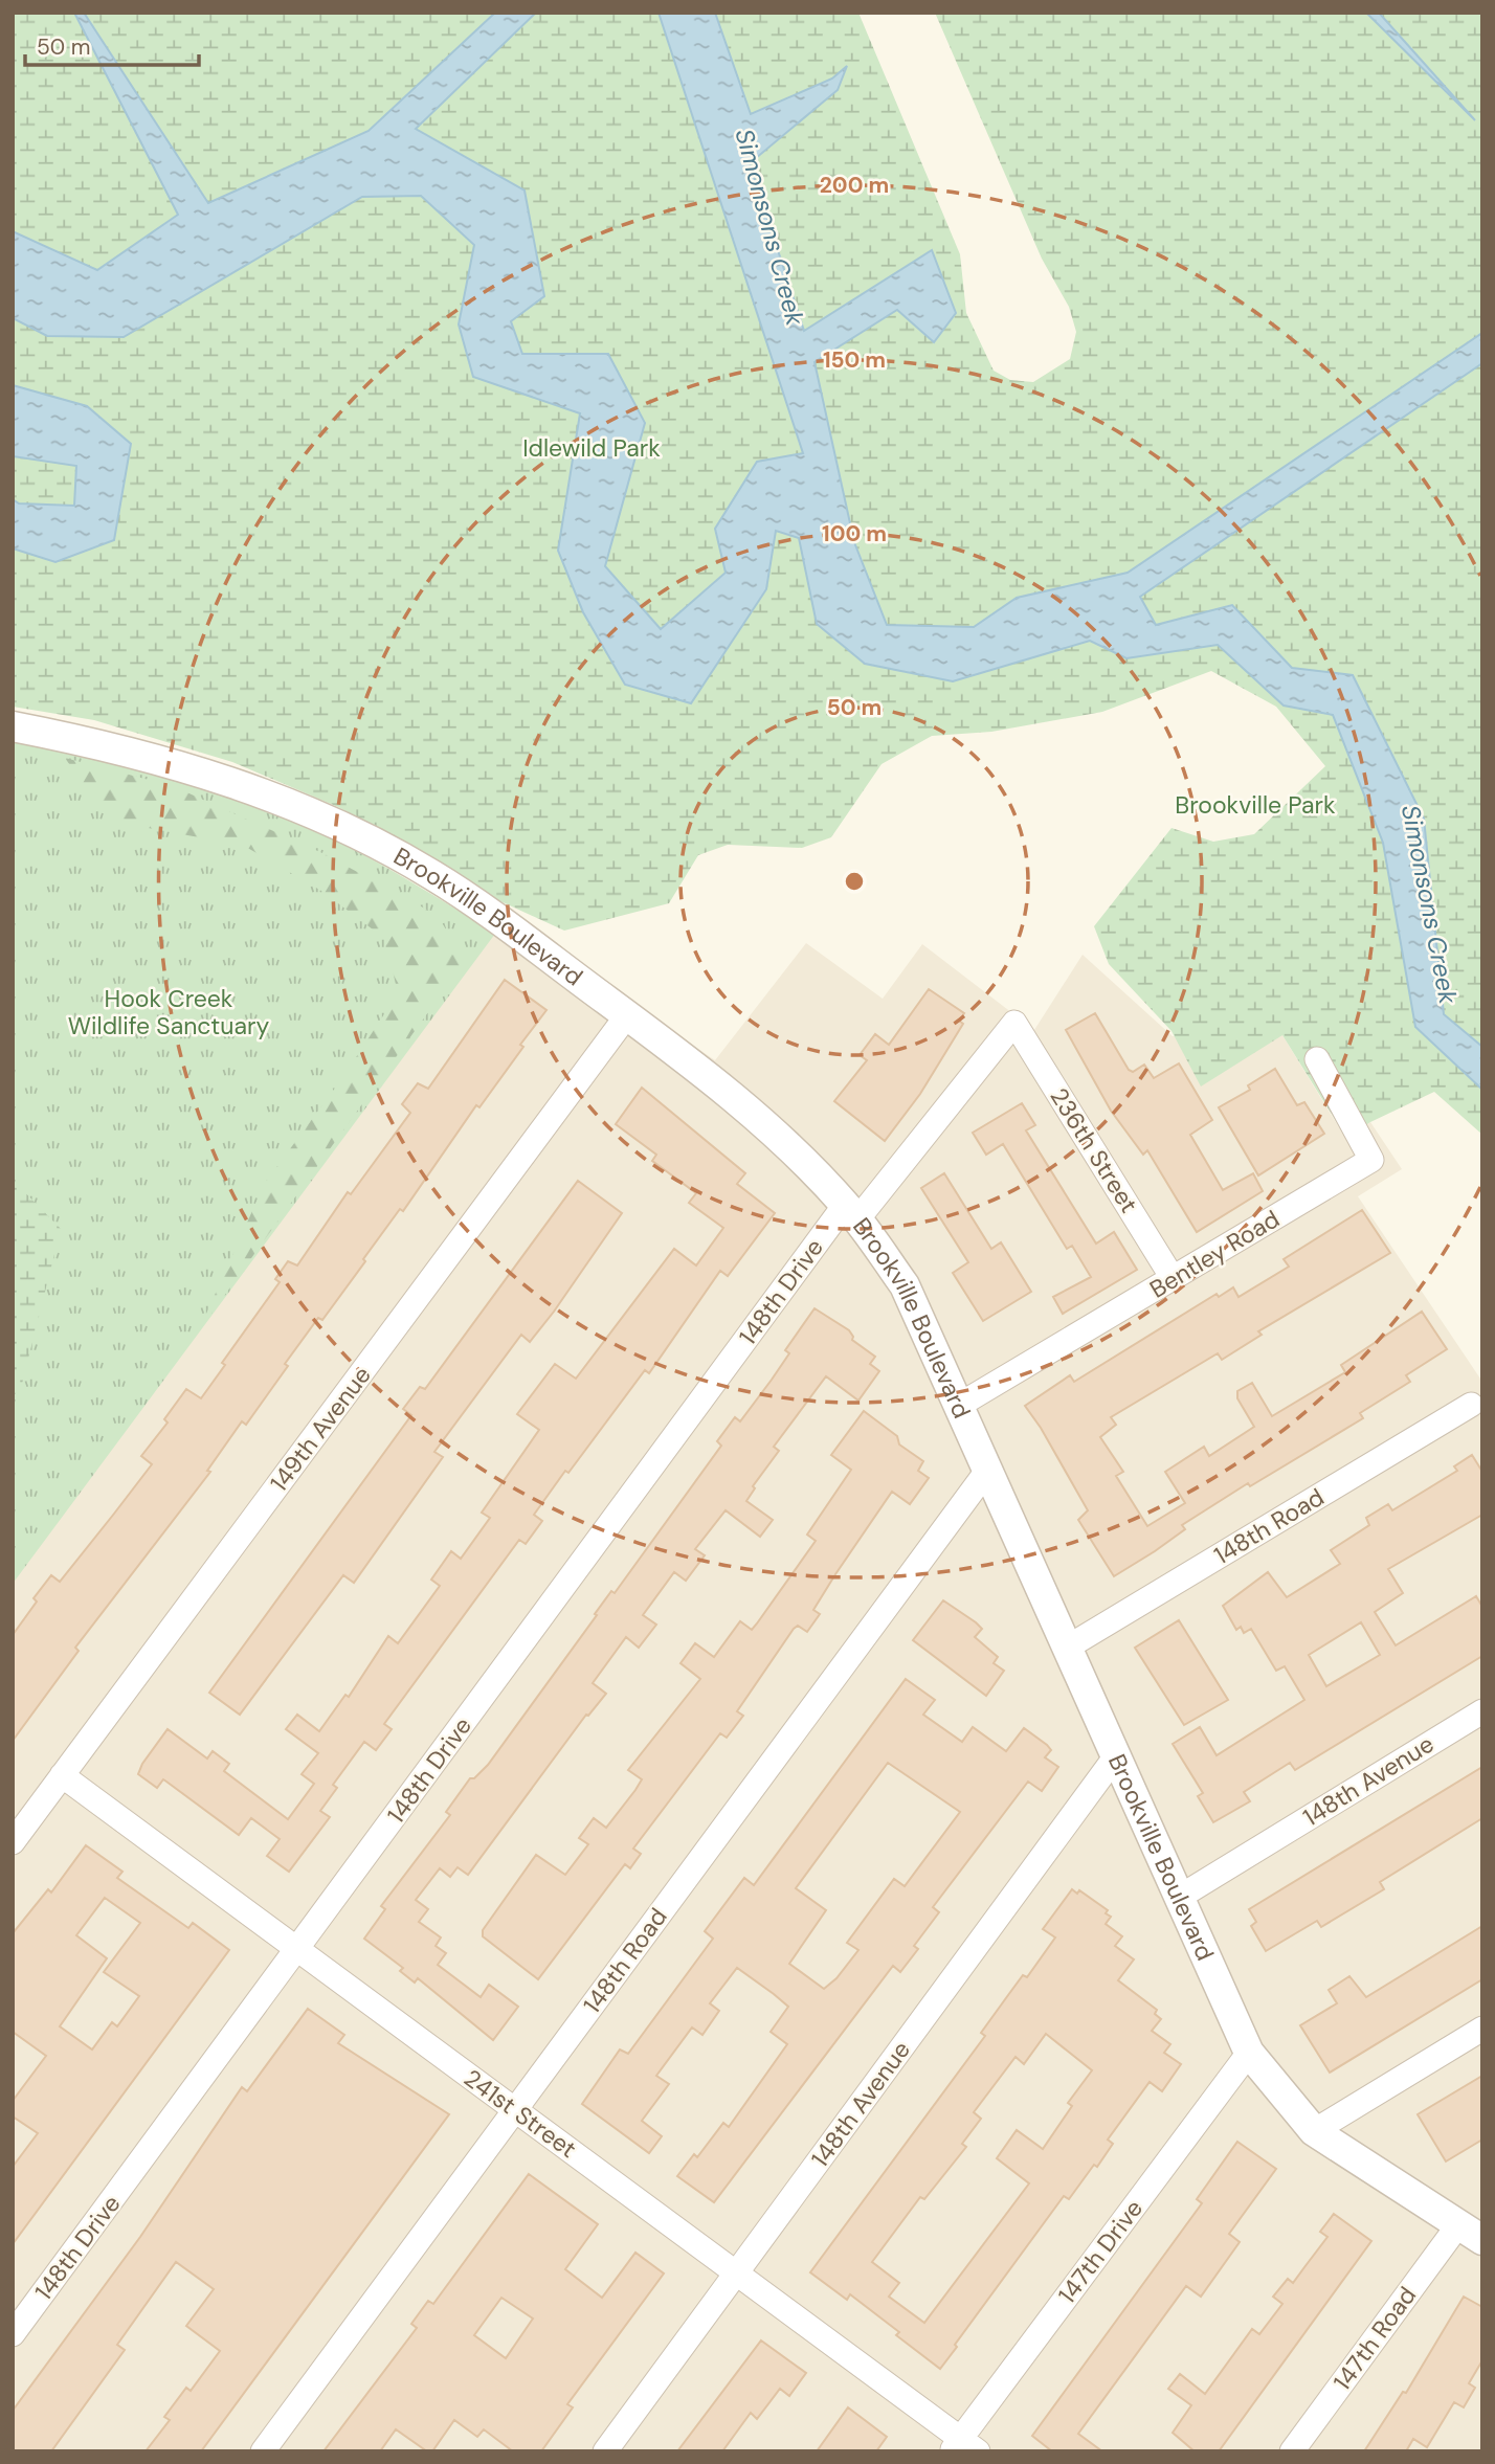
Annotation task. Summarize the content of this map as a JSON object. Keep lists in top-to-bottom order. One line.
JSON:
{"streets":{"street":["Brookville Boulevard","236th Street","Bentley Road","148th Drive","149th Avenue","148th Road","148th Avenue","241st Street","147th Drive","147th Road"]},"crossings":[["Brookville Boulevard","Bentley Road"],["Brookville Boulevard","148th Drive"],["Brookville Boulevard","149th Avenue"],["Brookville Boulevard","148th Road"],["Brookville Boulevard","148th Avenue"],["Brookville Boulevard","147th Drive"],["Brookville Boulevard","147th Road"],["236th Street","Bentley Road"],["236th Street","148th Drive"],["148th Drive","241st Street"],["149th Avenue","241st Street"],["148th Road","241st Street"],["148th Avenue","241st Street"],["241st Street","147th Drive"]],"water":["Simonsons Creek"],"parks":["Idlewild Park","Brookville Park","Hook Creek Wildlife Sanctuary"],"scale_bar":"50 m","rings":["200 m","150 m","100 m","50 m"]}
